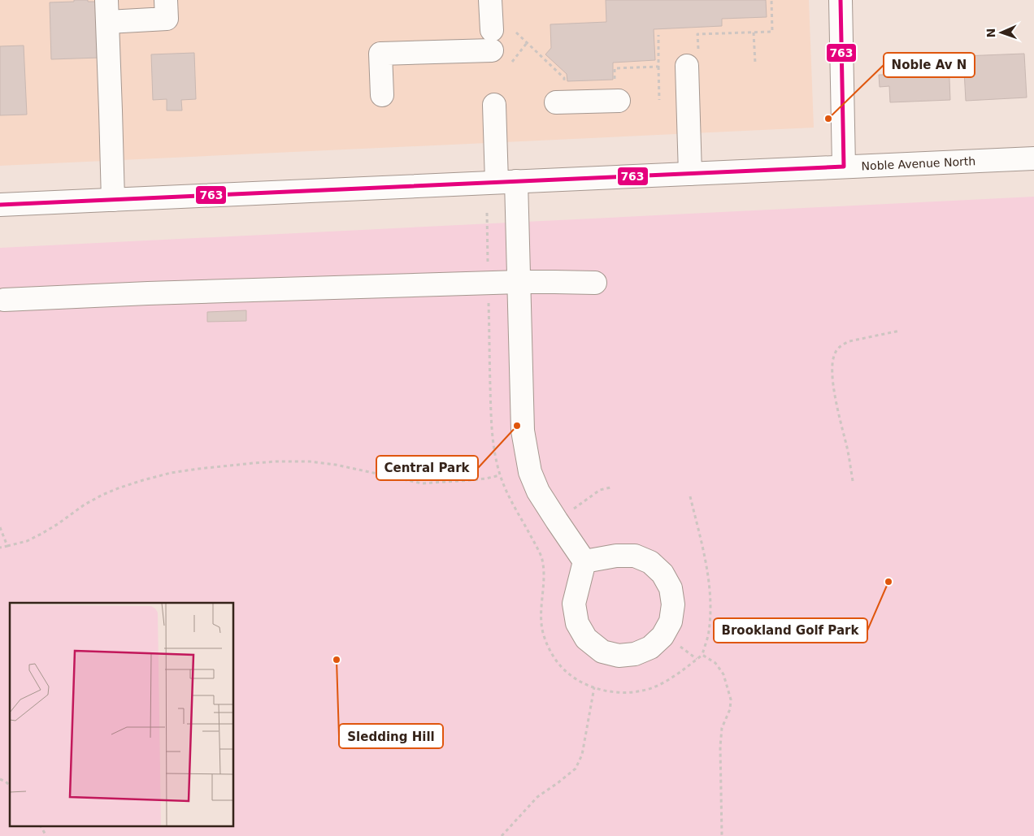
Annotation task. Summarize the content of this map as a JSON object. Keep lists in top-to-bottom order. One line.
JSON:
{"streets":{"street":["Noble Avenue North"]},"places":["Noble Av N","Central Park","Brookland Golf Park","Sledding Hill"],"lines":["transit line 763"],"north":"left"}
